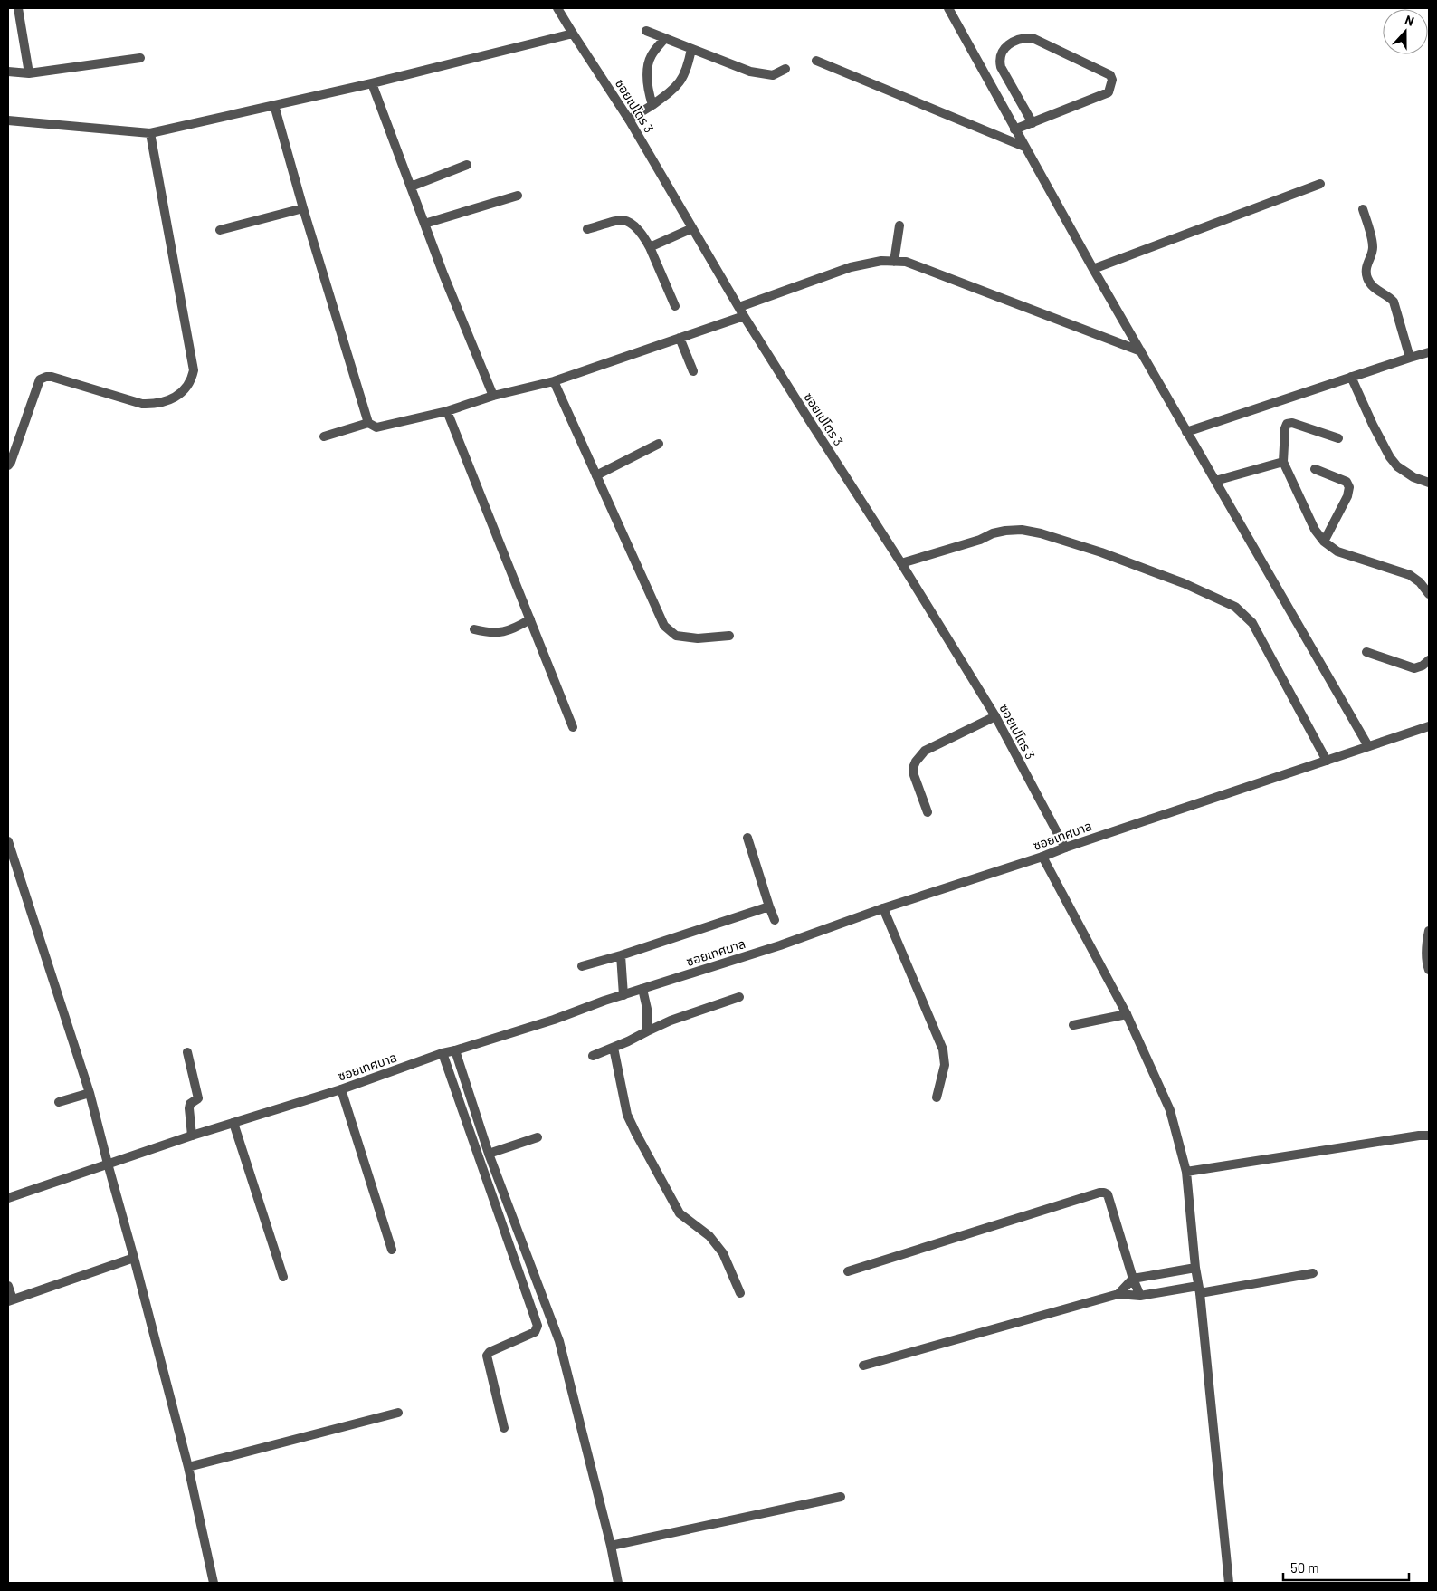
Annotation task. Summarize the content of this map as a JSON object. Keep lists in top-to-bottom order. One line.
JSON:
{"streets":{"street":["ซอยเปโตร 3","ซอยเทศบาล"]},"crossings":[["ซอยเปโตร 3","ซอยเทศบาล"]],"scale_bar":"50 m","north":"top"}
